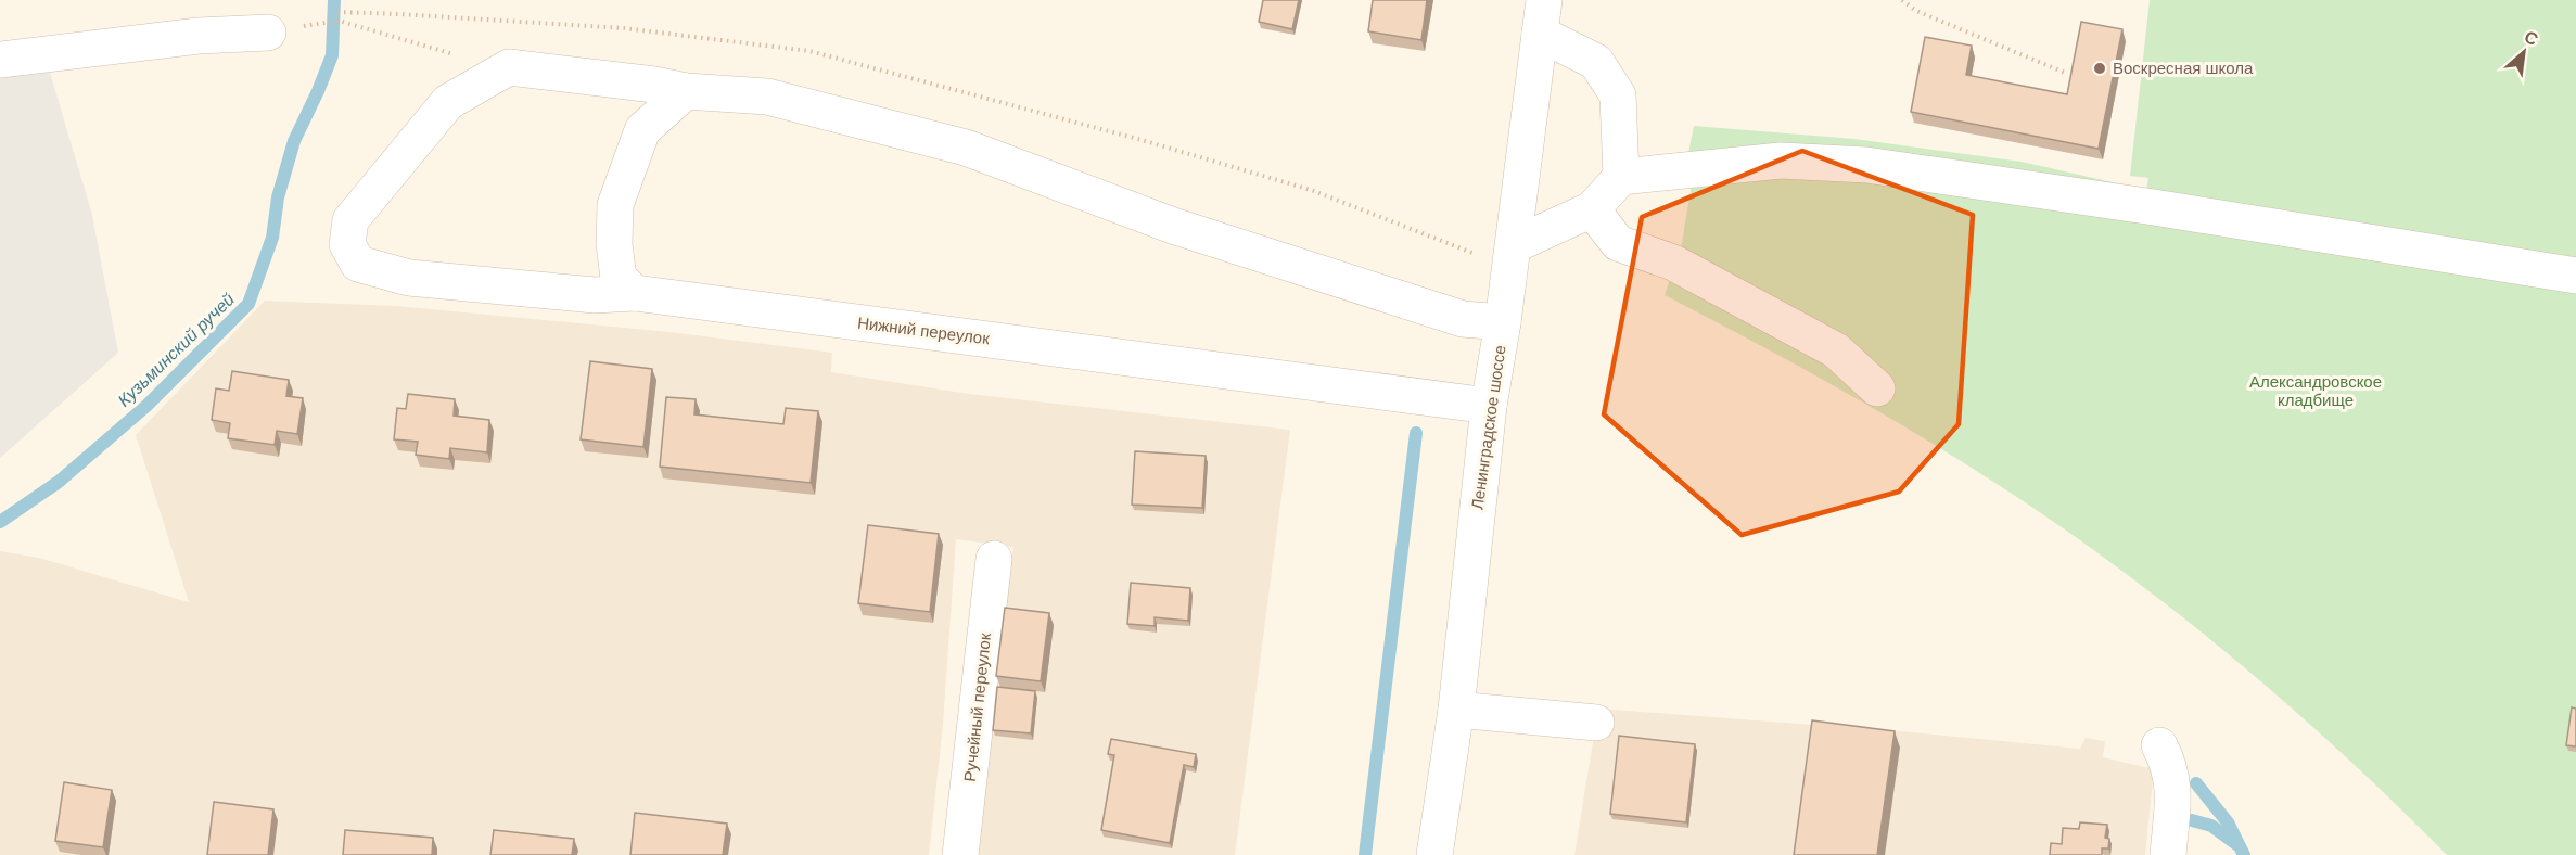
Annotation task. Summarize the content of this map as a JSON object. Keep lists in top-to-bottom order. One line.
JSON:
{"streets":{"street":["Нижний переулок","Ленинградское шоссе","Ручейный переулок"]},"crossings":[["Нижний переулок","Ленинградское шоссе"]],"water":["Кузьминский ручей"],"parks":["Александровское кладбище"],"places":["Воскресная школа"],"north":"top right"}
